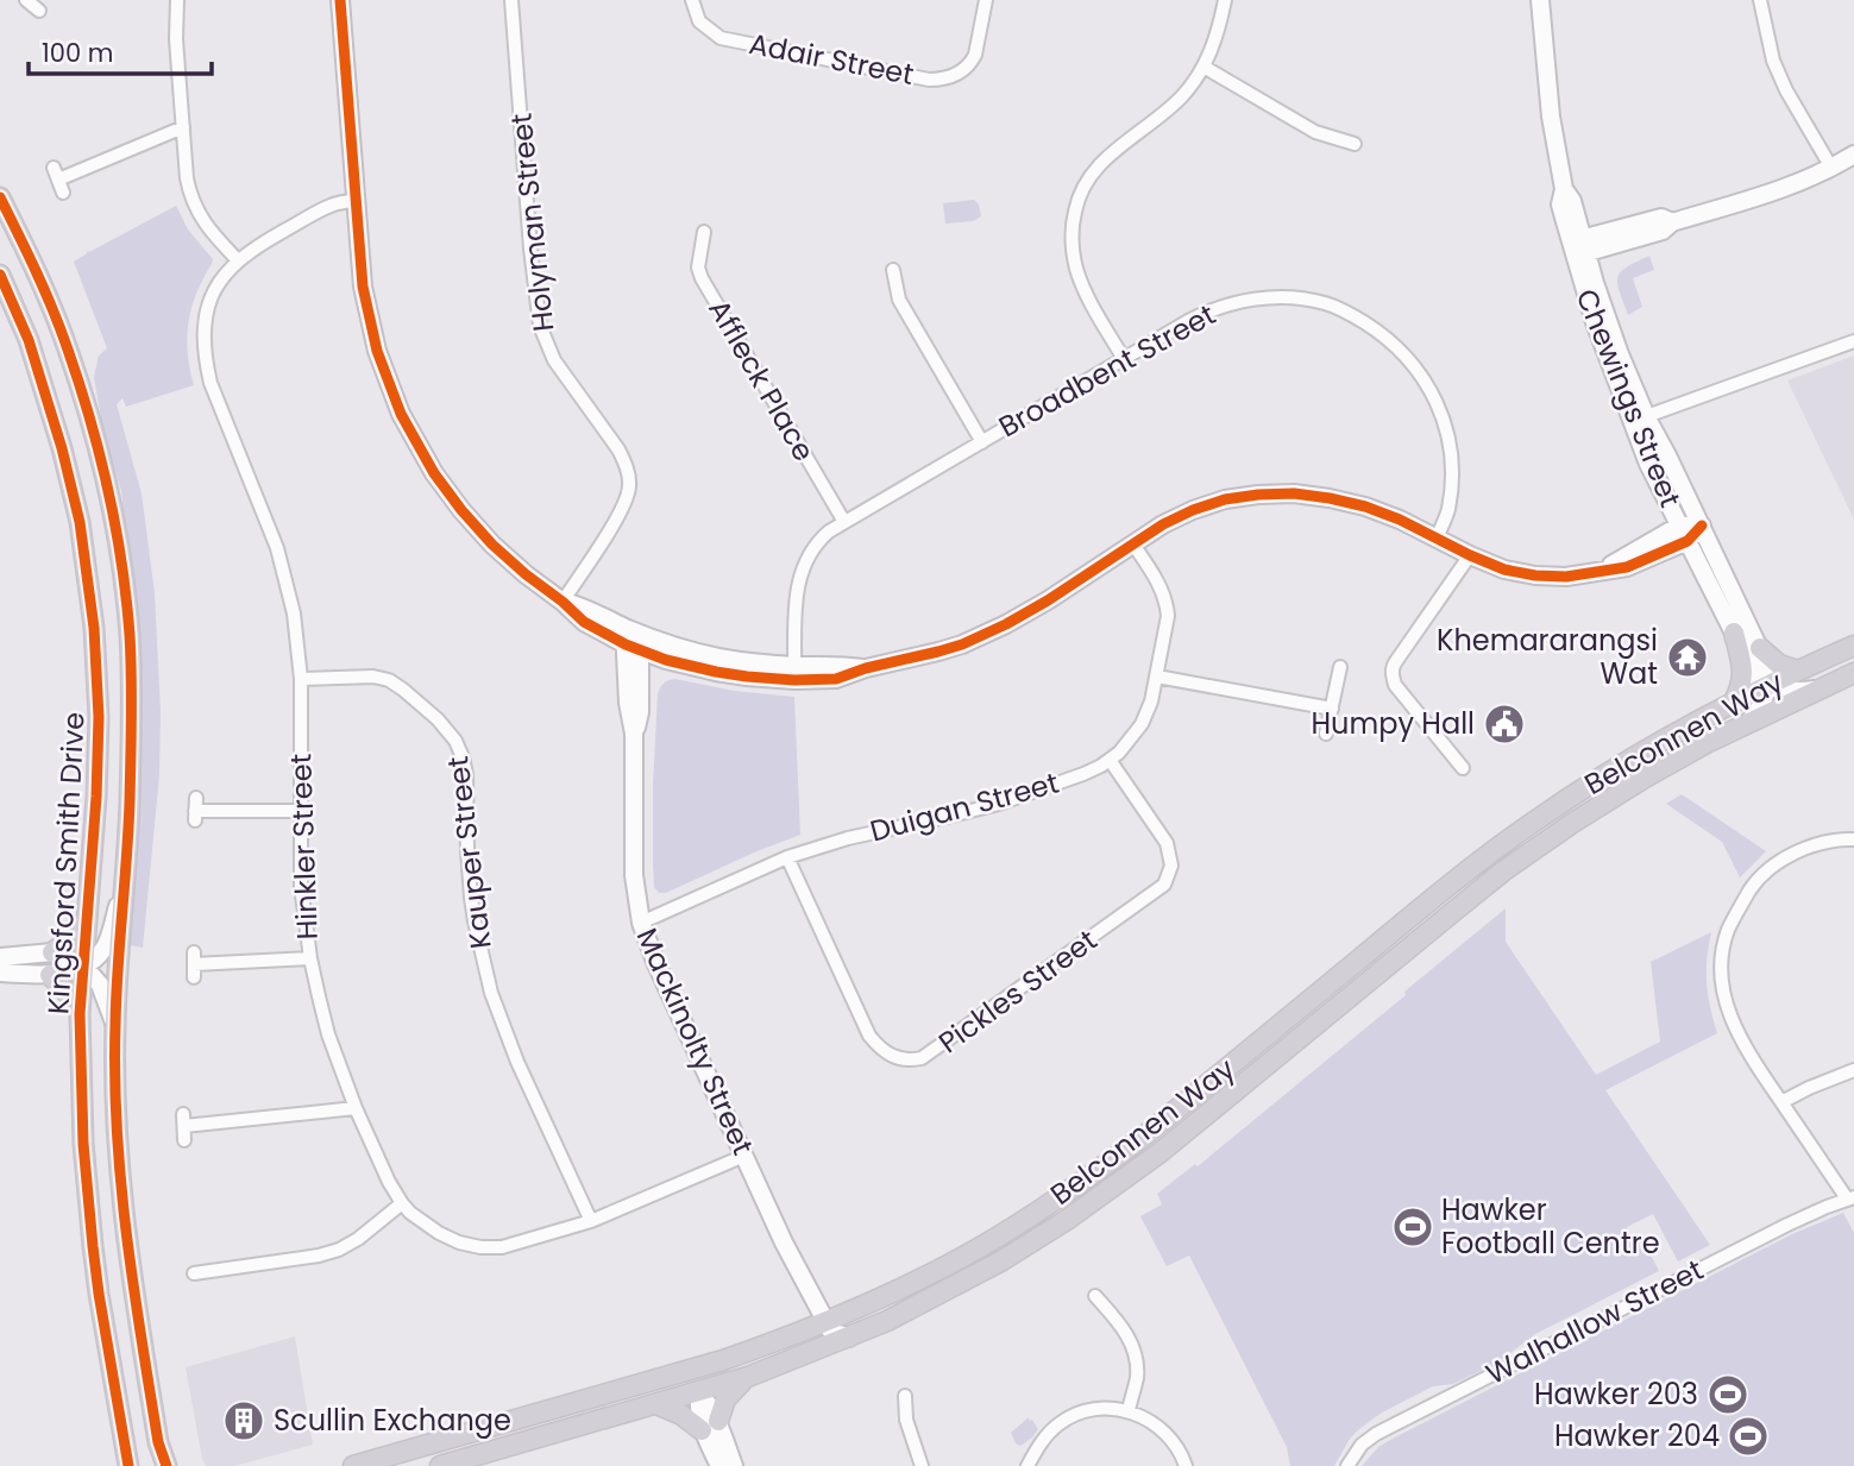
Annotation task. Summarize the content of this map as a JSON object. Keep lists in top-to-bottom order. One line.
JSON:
{"streets":{"main road":["Belconnen Way","Kingsford Smith Drive"],"street":["Adair Street","Holyman Street","Broadbent Street","Affleck Place","Chewings Street","Duigan Street","Hinkler Street","Kauper Street","Pickles Street","Mackinolty Street","Walhallow Street"]},"crossings":[["Broadbent Street","Affleck Place"],["Chewings Street","Belconnen Way"],["Belconnen Way","Mackinolty Street"],["Duigan Street","Pickles Street"],["Duigan Street","Mackinolty Street"],["Hinkler Street","Kauper Street"],["Hinkler Street","Mackinolty Street"]],"places":{"temple":["Khemararangsi Wat"],"public building":["Humpy Hall"],"sports":["Hawker Football Centre","Hawker 203","Hawker 204"],"building":["Scullin Exchange"]},"scale_bar":"100 m"}
